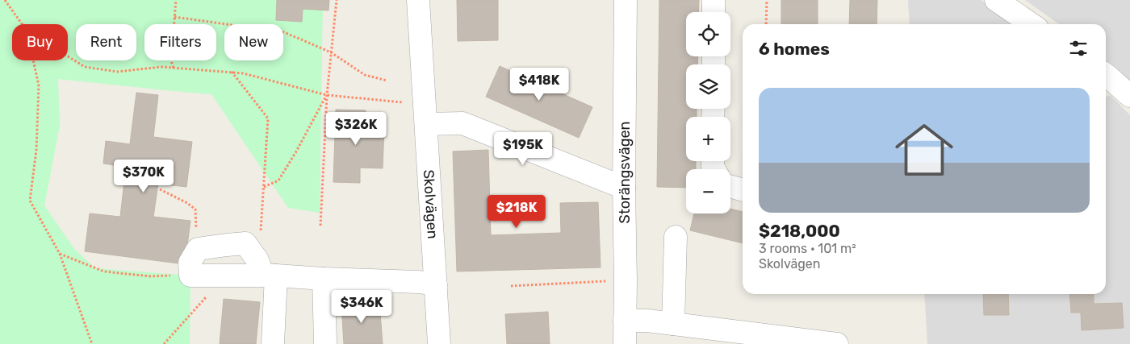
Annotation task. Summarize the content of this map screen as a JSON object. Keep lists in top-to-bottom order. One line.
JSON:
{"streets":{"street":["Storängsvägen","Skolvägen"]},"page":{"map_buttons":["+","−"],"chip":["Buy","Rent","Filters","New"],"heading":"6 homes","price":["$418K","$326K","$195K","$370K","$218K","$346K"],"list":[{"name":"$218,000","note":"3 rooms · 101 m² · Skolvägen"}]}}
